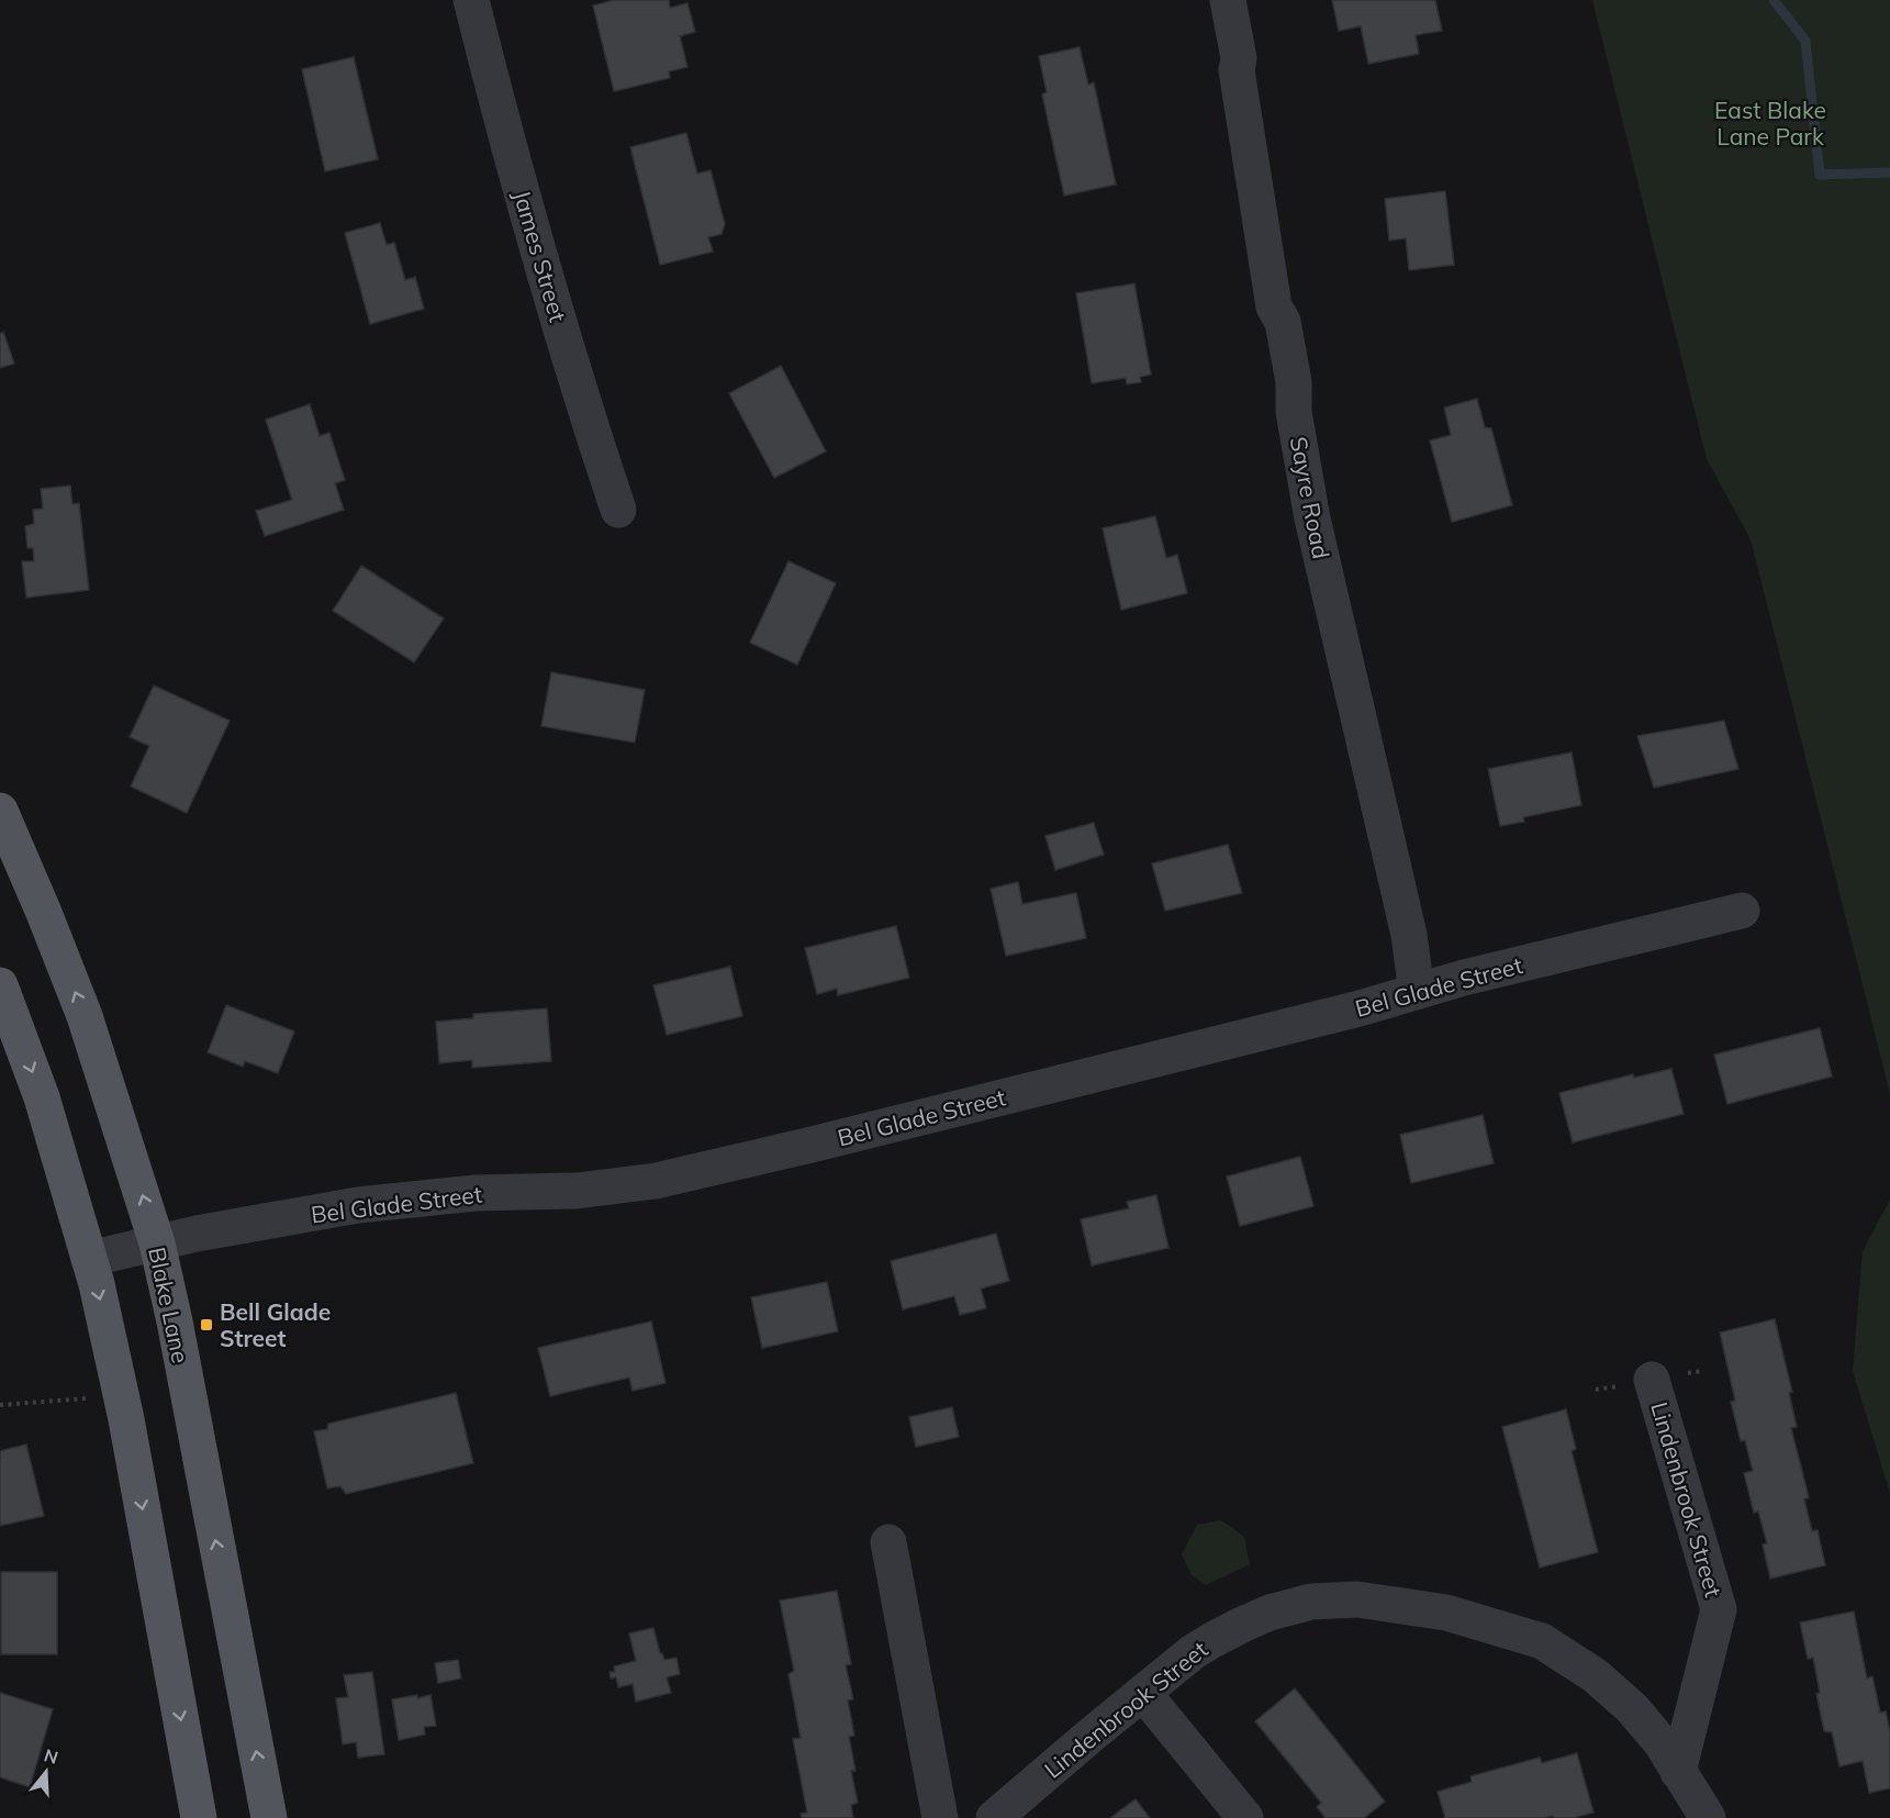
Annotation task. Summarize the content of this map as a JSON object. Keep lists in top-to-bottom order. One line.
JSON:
{"streets":{"main road":["Blake Lane"],"street":["James Street","Sayre Road","Bel Glade Street","Lindenbrook Street"]},"crossings":[["Sayre Road","Bel Glade Street"],["Bel Glade Street","Blake Lane"]],"parks":["East Blake Lane Park"],"places":{"transit":["Bell Glade Street"]},"north":"top"}
